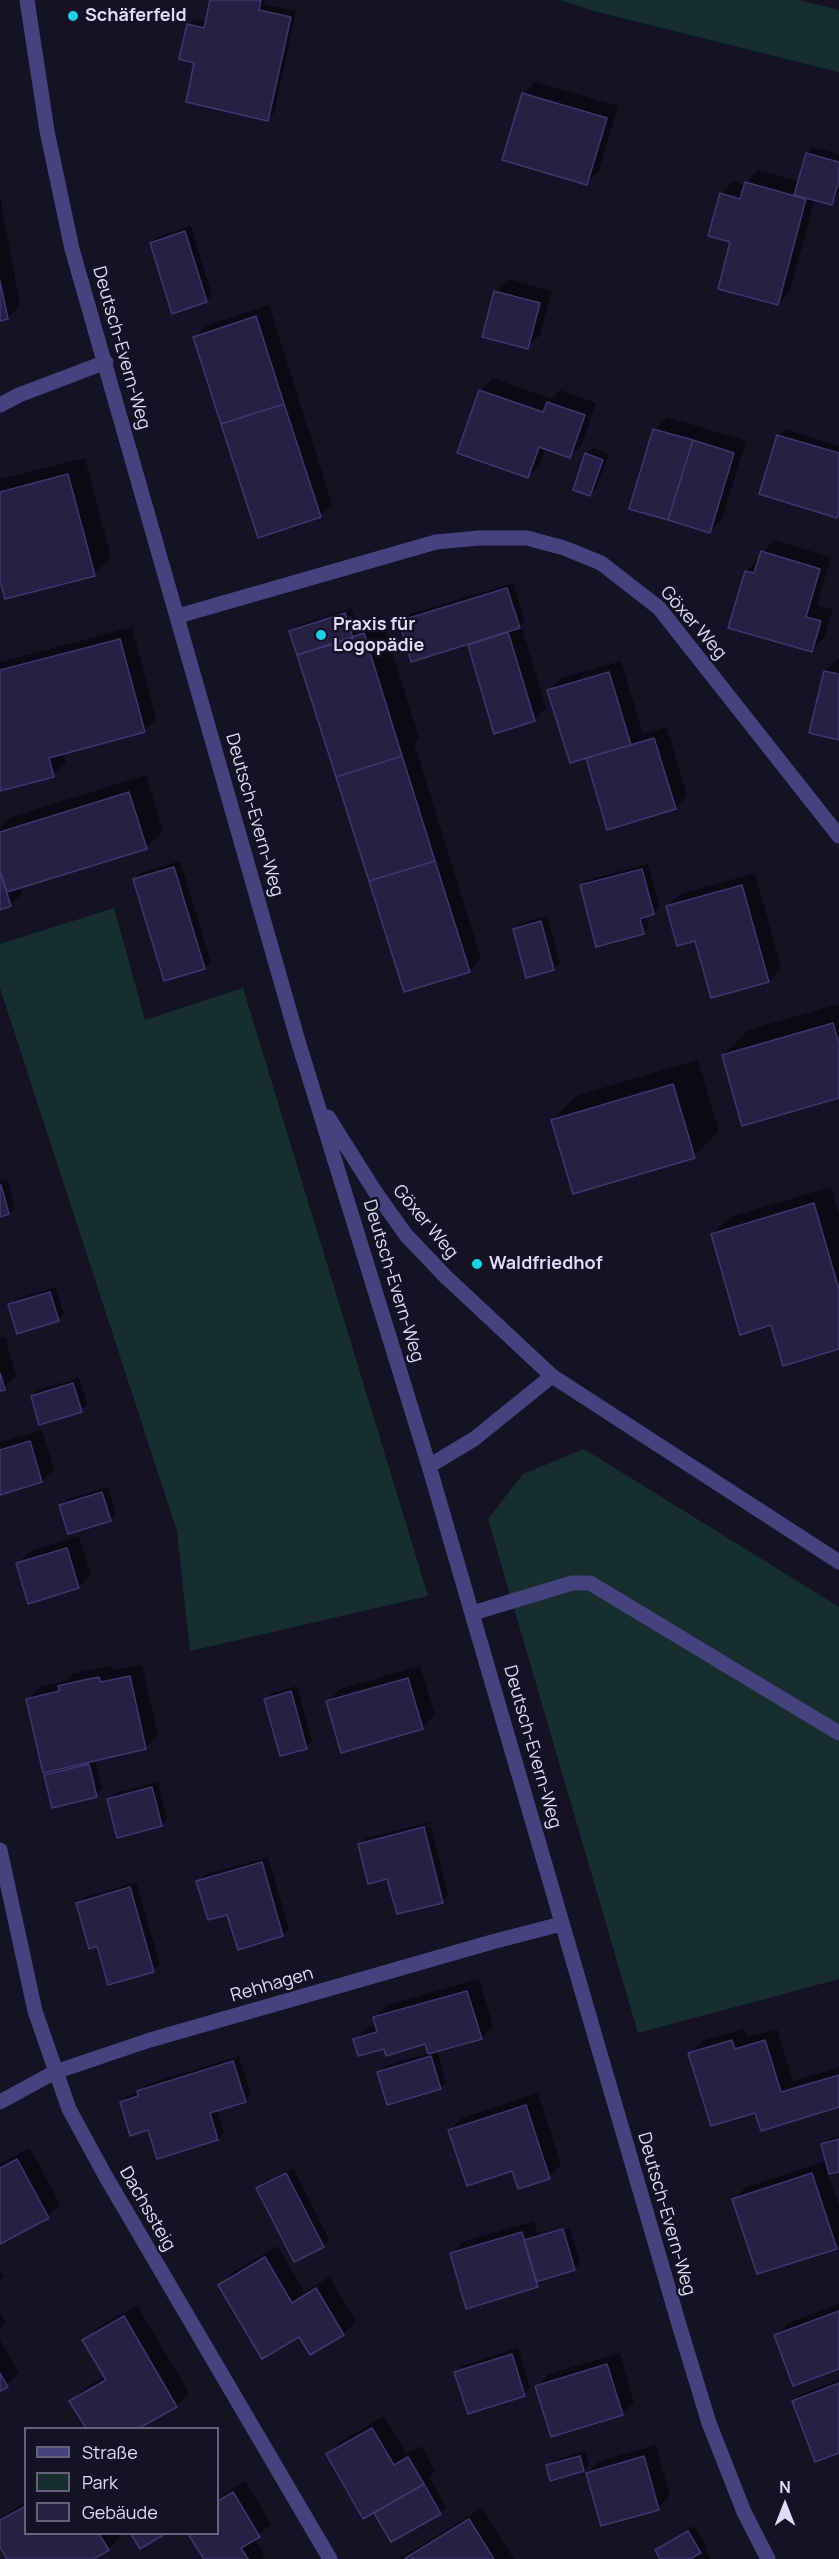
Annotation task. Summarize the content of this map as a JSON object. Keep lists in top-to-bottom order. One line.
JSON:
{"streets":{"street":["Deutsch-Evern-Weg","Göxer Weg","Rehhagen","Dachssteig"]},"crossings":[["Deutsch-Evern-Weg","Göxer Weg"],["Deutsch-Evern-Weg","Rehhagen"],["Rehhagen","Dachssteig"]],"places":["Schäferfeld","Praxis für Logopädie","Waldfriedhof"],"legend":["Straße","Park","Gebäude"],"north":"top"}
